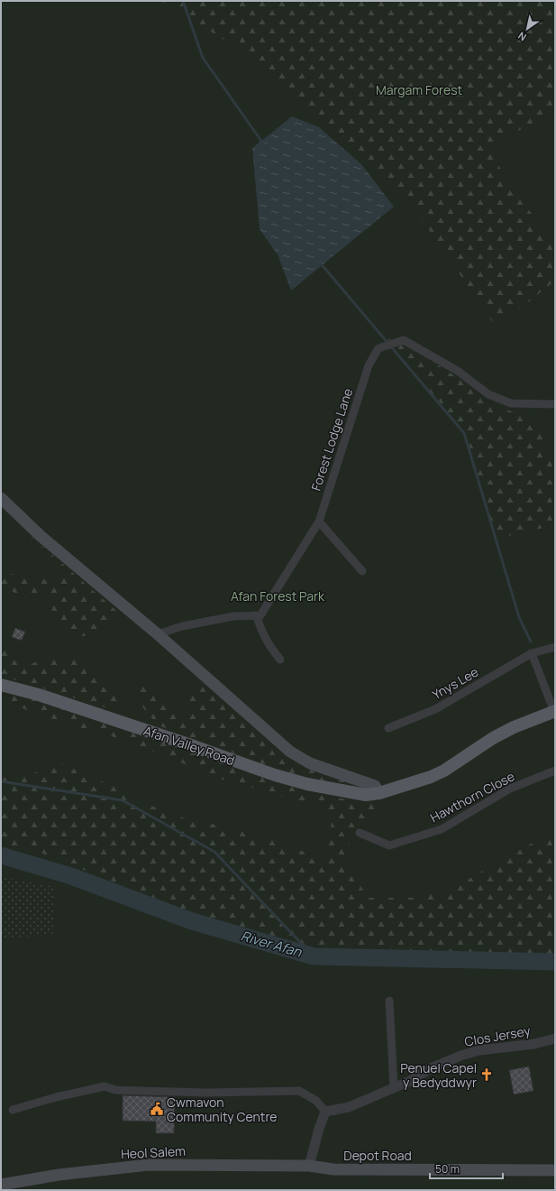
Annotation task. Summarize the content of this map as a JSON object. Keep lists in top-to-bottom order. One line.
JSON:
{"streets":{"main road":["Afan Valley Road","Heol Salem","Depot Road"],"street":["Forest Lodge Lane","Ynys Lee","Hawthorn Close","Clos Jersey"]},"crossings":[["Heol Salem","Depot Road"]],"water":["River Afan"],"parks":["Margam Forest","Afan Forest Park"],"places":{"church":["Penuel Capel y Bedyddwyr"],"public building":["Cwmavon Community Centre"]},"scale_bar":"50 m","north":"bottom left"}
